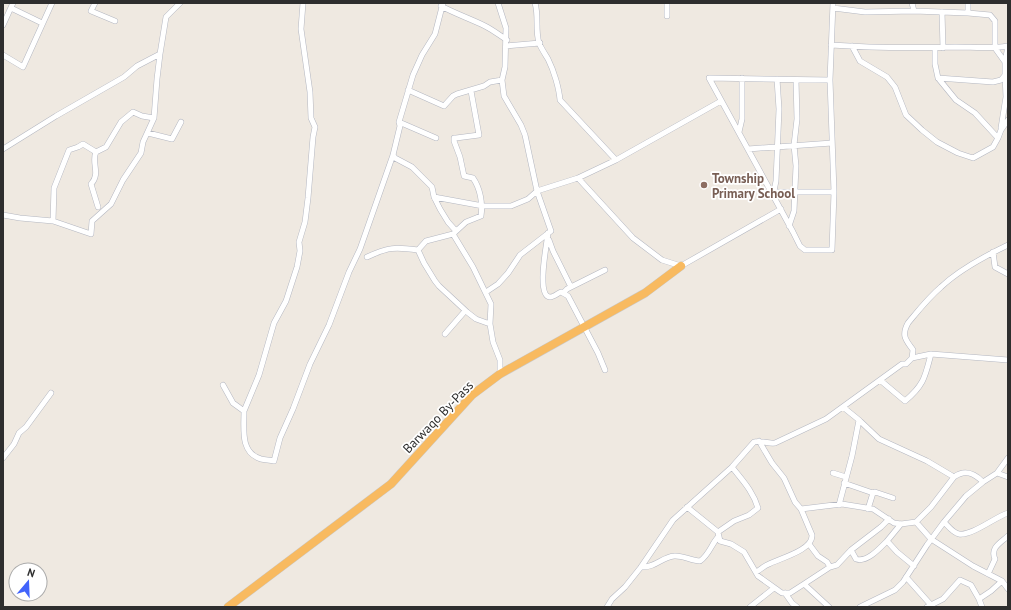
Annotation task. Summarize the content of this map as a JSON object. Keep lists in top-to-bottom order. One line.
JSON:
{"streets":{"highway":["Barwaqo By-Pass"]},"places":["Township Primary School"],"north":"top"}
